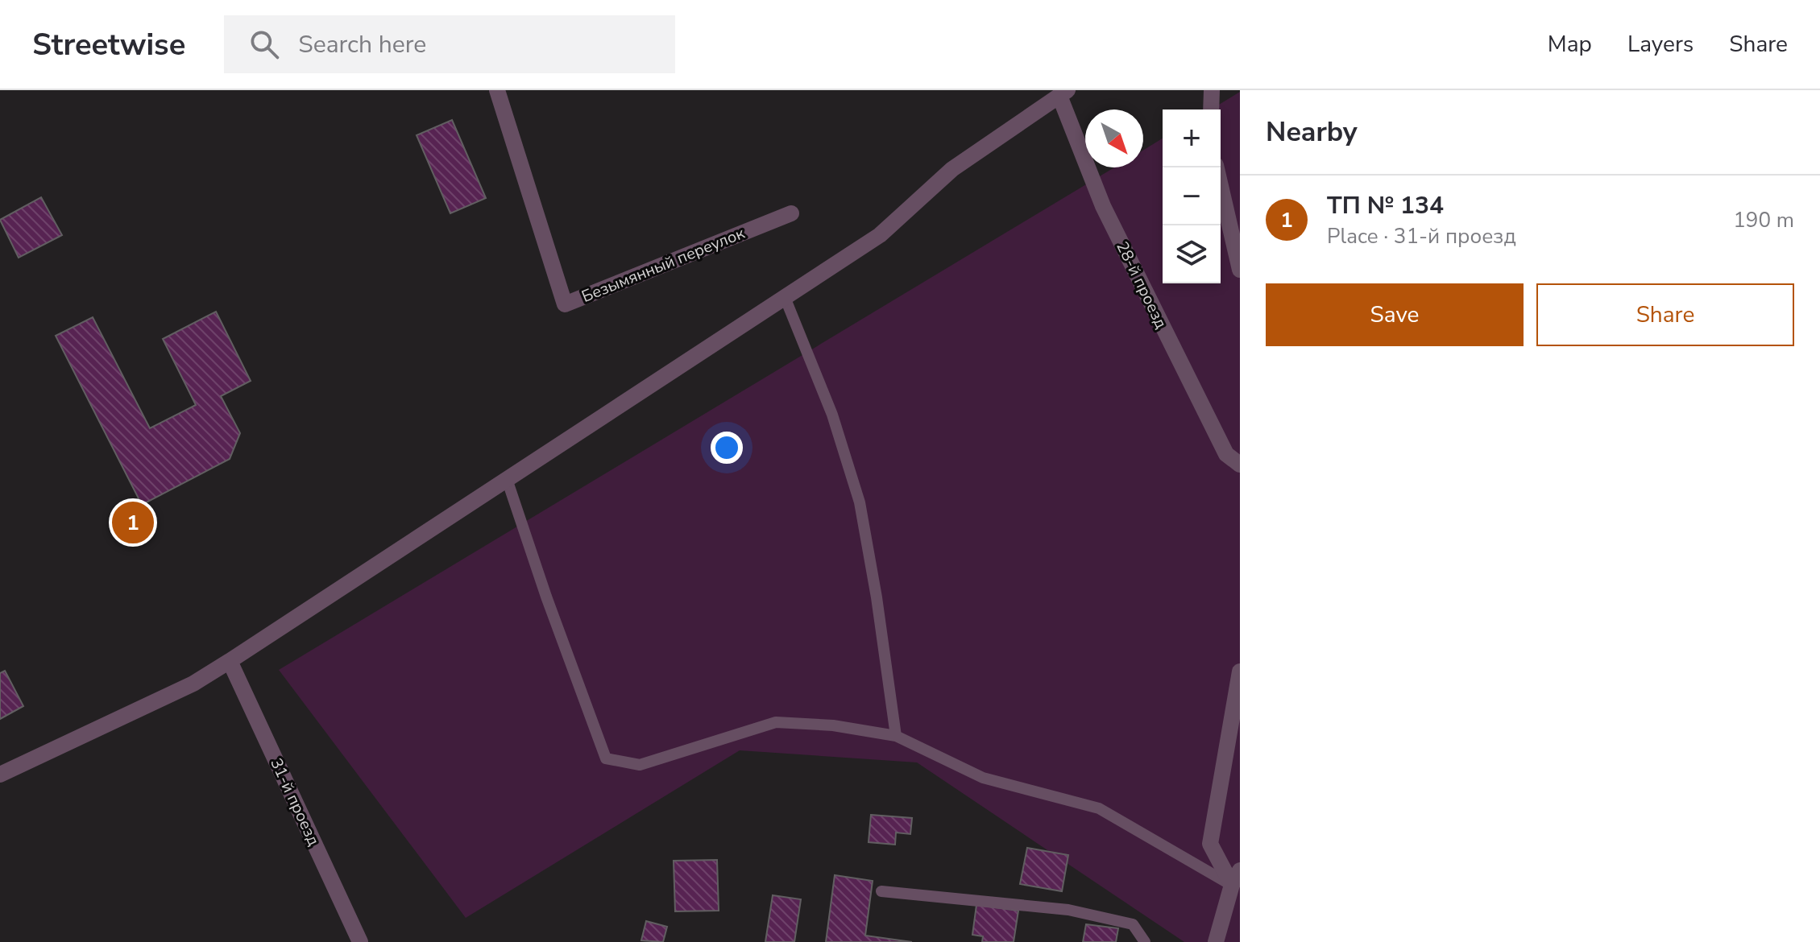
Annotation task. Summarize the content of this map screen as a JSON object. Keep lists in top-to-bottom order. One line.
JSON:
{"streets":{"street":["Безымянный переулок","28-й проезд","31-й проезд"]},"north":"bottom right","page":{"header":"Streetwise","search":"Search here","nav":["Map","Layers","Share"],"heading":"Nearby","map_buttons":["+","−"],"list":[{"mark":"1","name":"ТП № 134","note":"Place · 31-й проезд","value":"190 m"}],"buttons":["Save","Share"],"pins":"1"}}
